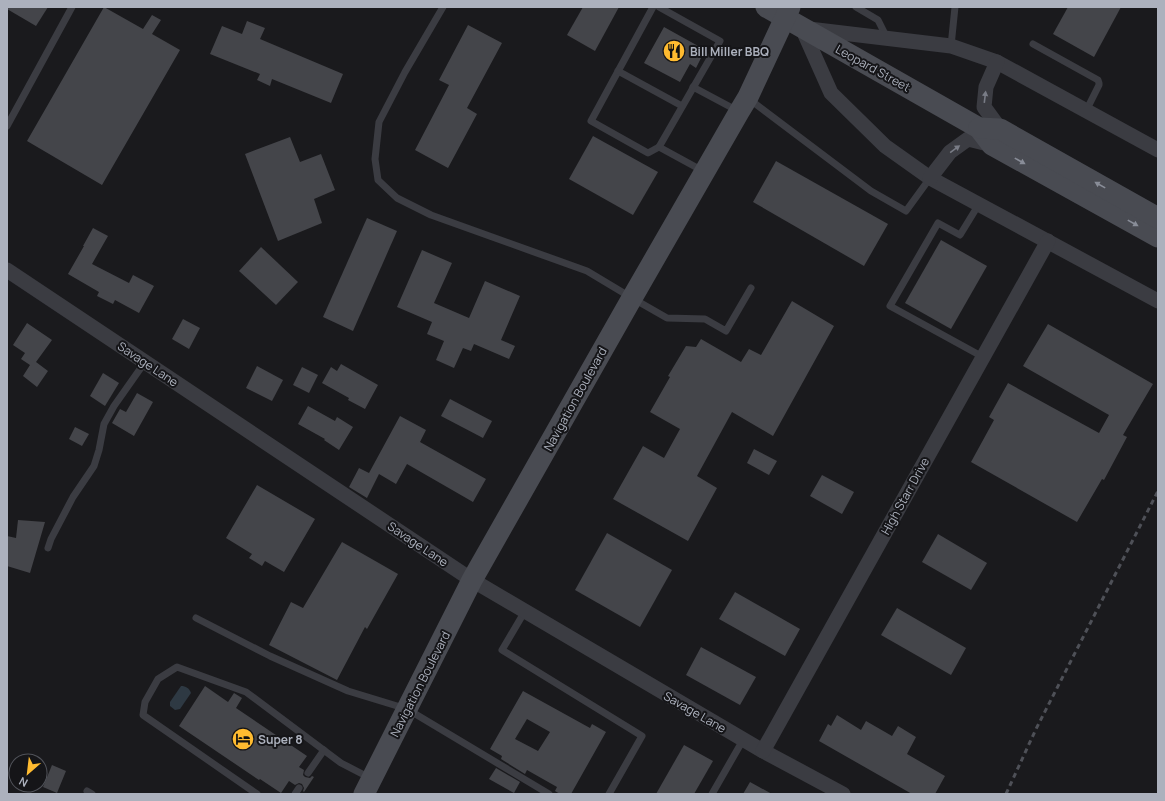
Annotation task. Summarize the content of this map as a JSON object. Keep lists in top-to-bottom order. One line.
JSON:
{"streets":{"main road":["Leopard Street","Navigation Boulevard"],"street":["Savage Lane","High Starr Drive"]},"crossings":[["Leopard Street","Navigation Boulevard"],["Savage Lane","Navigation Boulevard"],["Savage Lane","High Starr Drive"]],"places":{"restaurant":["Bill Miller BBQ"],"hotel":["Super 8"]},"north":"bottom left"}
